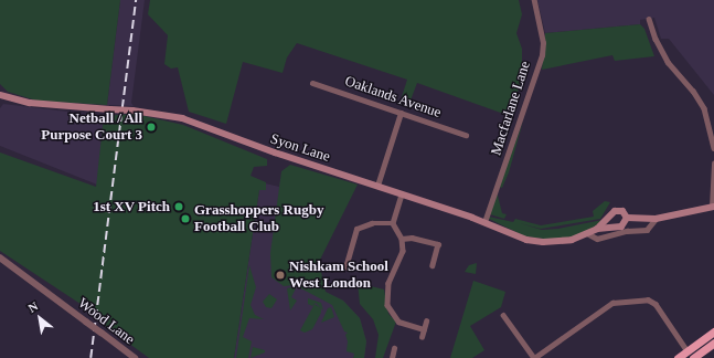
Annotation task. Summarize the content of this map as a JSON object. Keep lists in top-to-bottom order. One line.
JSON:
{"streets":{"main road":["Syon Lane"],"street":["Oaklands Avenue","Macfarlane Lane","Wood Lane"]},"crossings":[["Macfarlane Lane","Syon Lane"]],"places":["Netball / All Purpose Court 3","1st XV Pitch","Grasshoppers Rugby Football Club","Nishkam School West London"],"north":"top left"}
